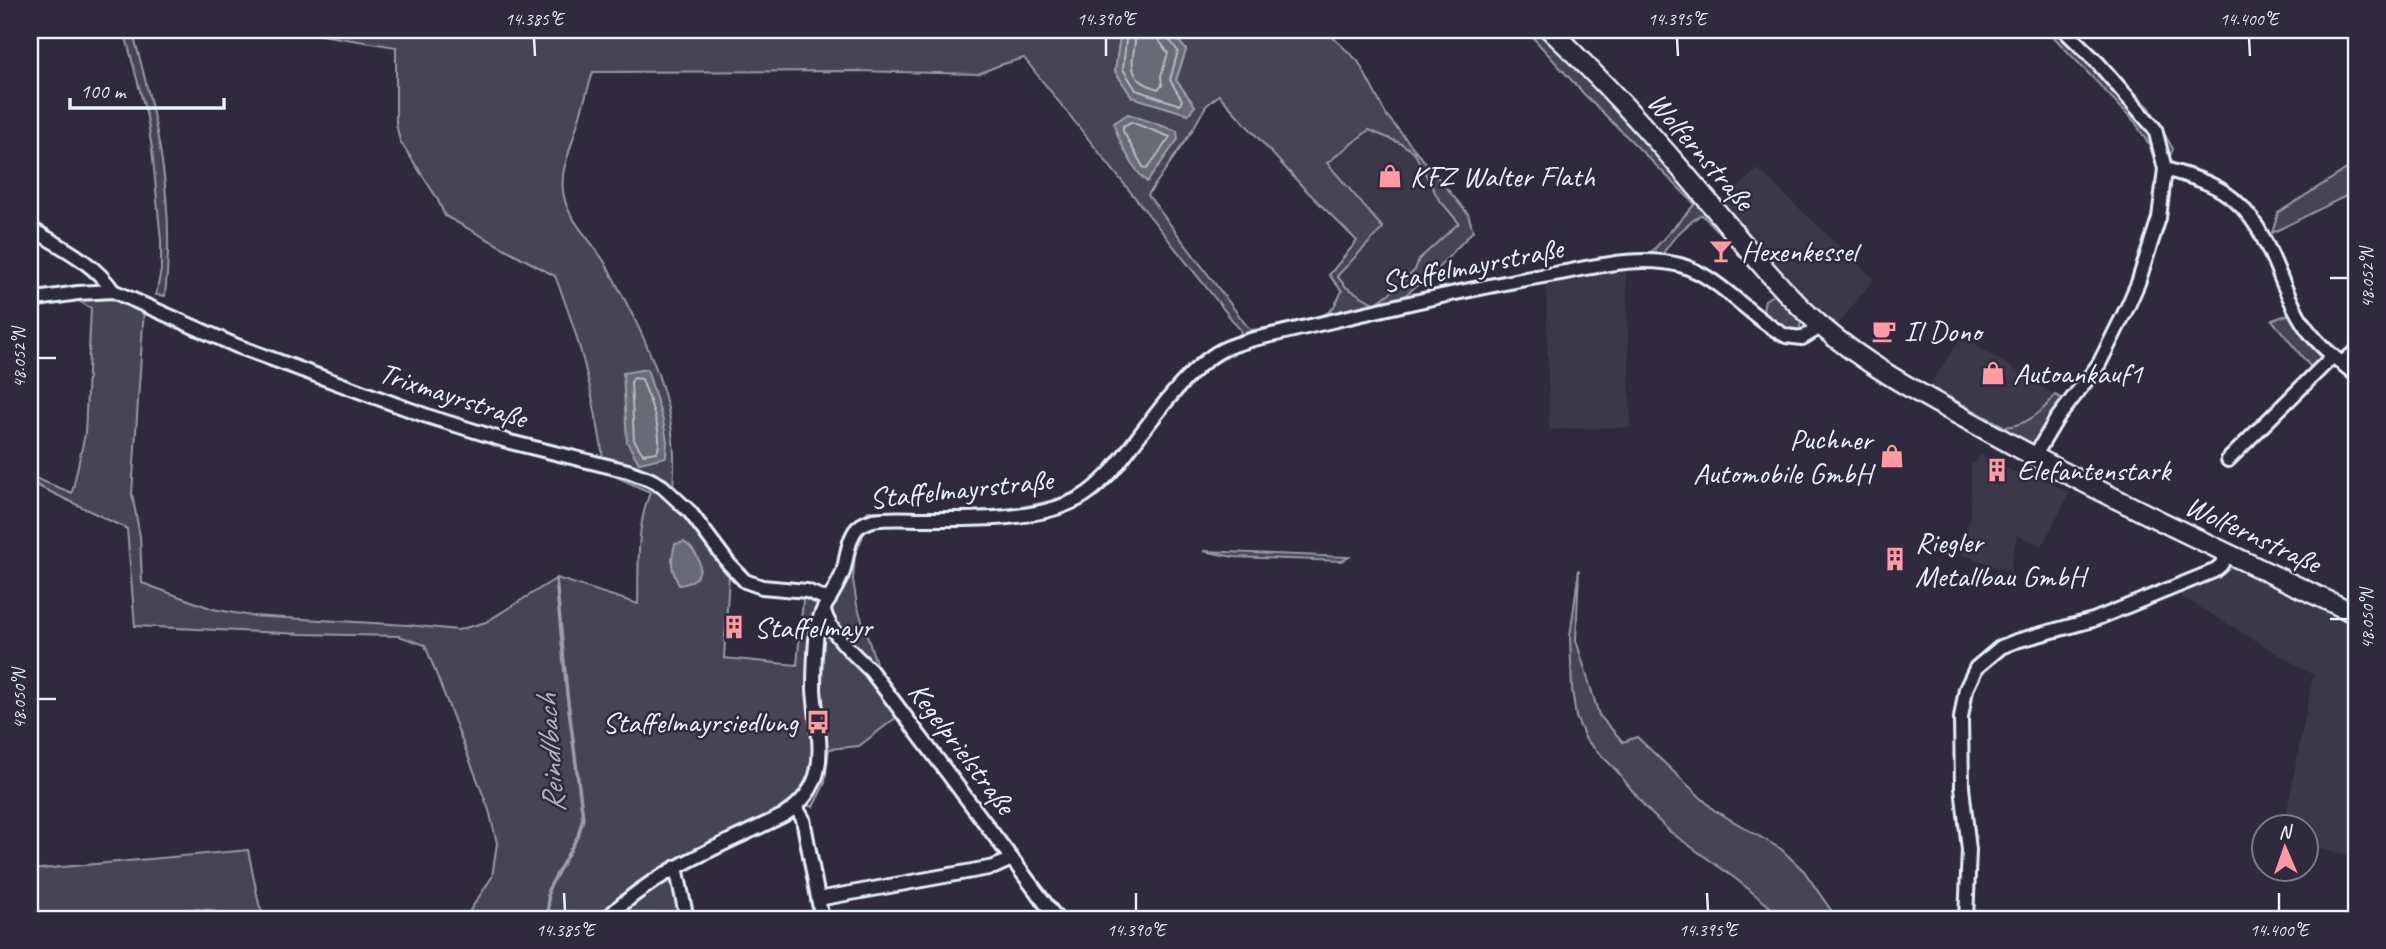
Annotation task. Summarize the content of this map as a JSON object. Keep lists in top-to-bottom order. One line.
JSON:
{"streets":{"main road":["Wolfernstraße"],"street":["Staffelmayrstraße","Trixmayrstraße","Kegelprielstraße"]},"crossings":[["Wolfernstraße","Staffelmayrstraße"],["Staffelmayrstraße","Trixmayrstraße"],["Staffelmayrstraße","Kegelprielstraße"],["Trixmayrstraße","Kegelprielstraße"]],"water":["Reindlbach"],"places":{"shop":["KFZ Walter Flath","Autoankauf1","Puchner Automobile GmbH"],"bar":["Hexenkessel"],"cafe":["Il Dono"],"building":["Elefantenstark","Riegler Metallbau GmbH","Staffelmayr"],"bus stop":["Staffelmayrsiedlung"]},"scale_bar":"100 m","north":"top","coordinates":["14.385°E","14.390°E","14.395°E","14.400°E","48.052°N","48.050°N"]}
